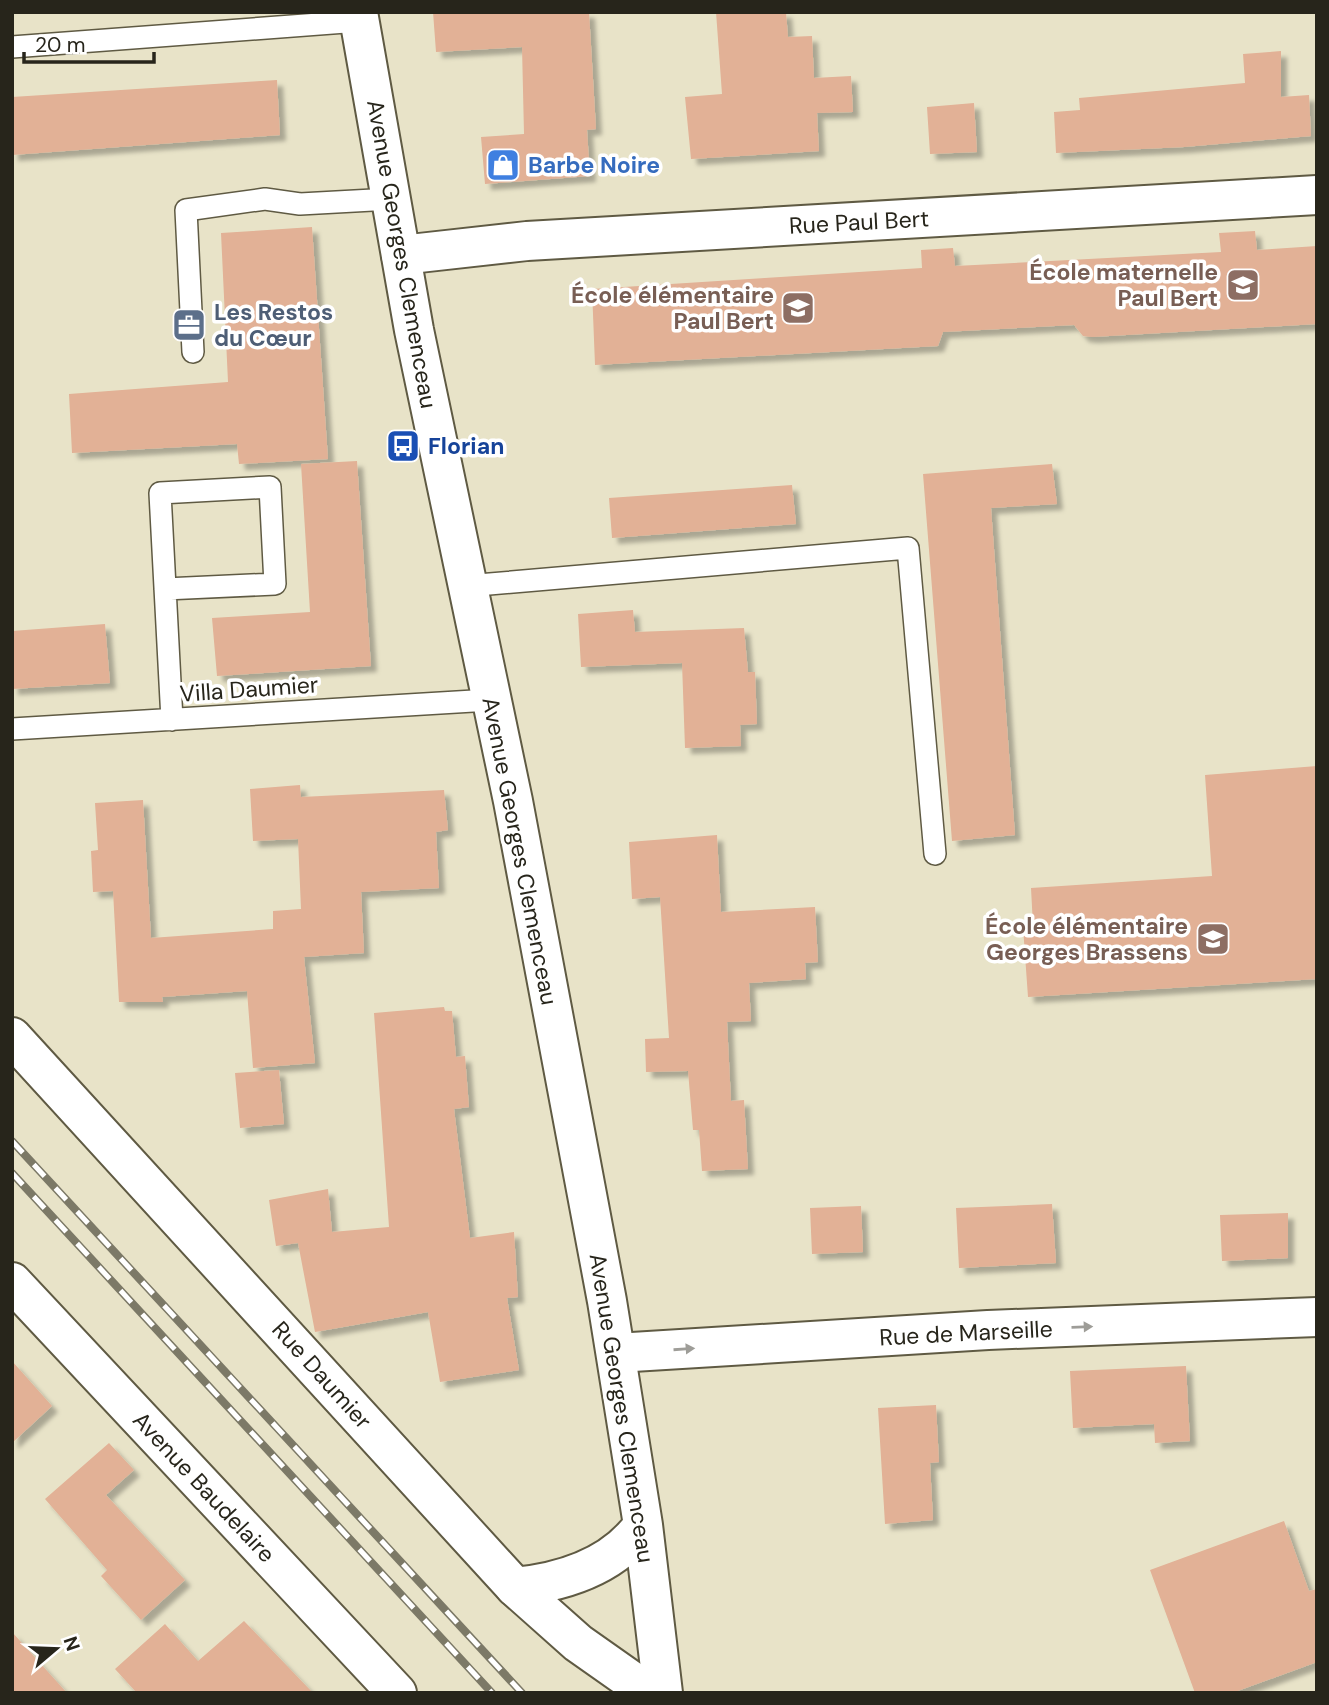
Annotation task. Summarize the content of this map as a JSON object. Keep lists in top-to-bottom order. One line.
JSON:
{"streets":{"street":["Rue Paul Bert","Avenue Georges Clemenceau","Rue de Marseille","Rue Daumier","Avenue Baudelaire"],"lane":["Villa Daumier"]},"crossings":[["Rue Paul Bert","Avenue Georges Clemenceau"],["Avenue Georges Clemenceau","Villa Daumier"],["Avenue Georges Clemenceau","Rue de Marseille"]],"one_way":["Rue de Marseille"],"places":{"shop":["Barbe Noire"],"school or university":["École maternelle Paul Bert","École élémentaire Paul Bert","École élémentaire Georges Brassens"],"office":["Les Restos du Cœur"],"bus stop":["Florian"]},"scale_bar":"20 m","north":"right"}
